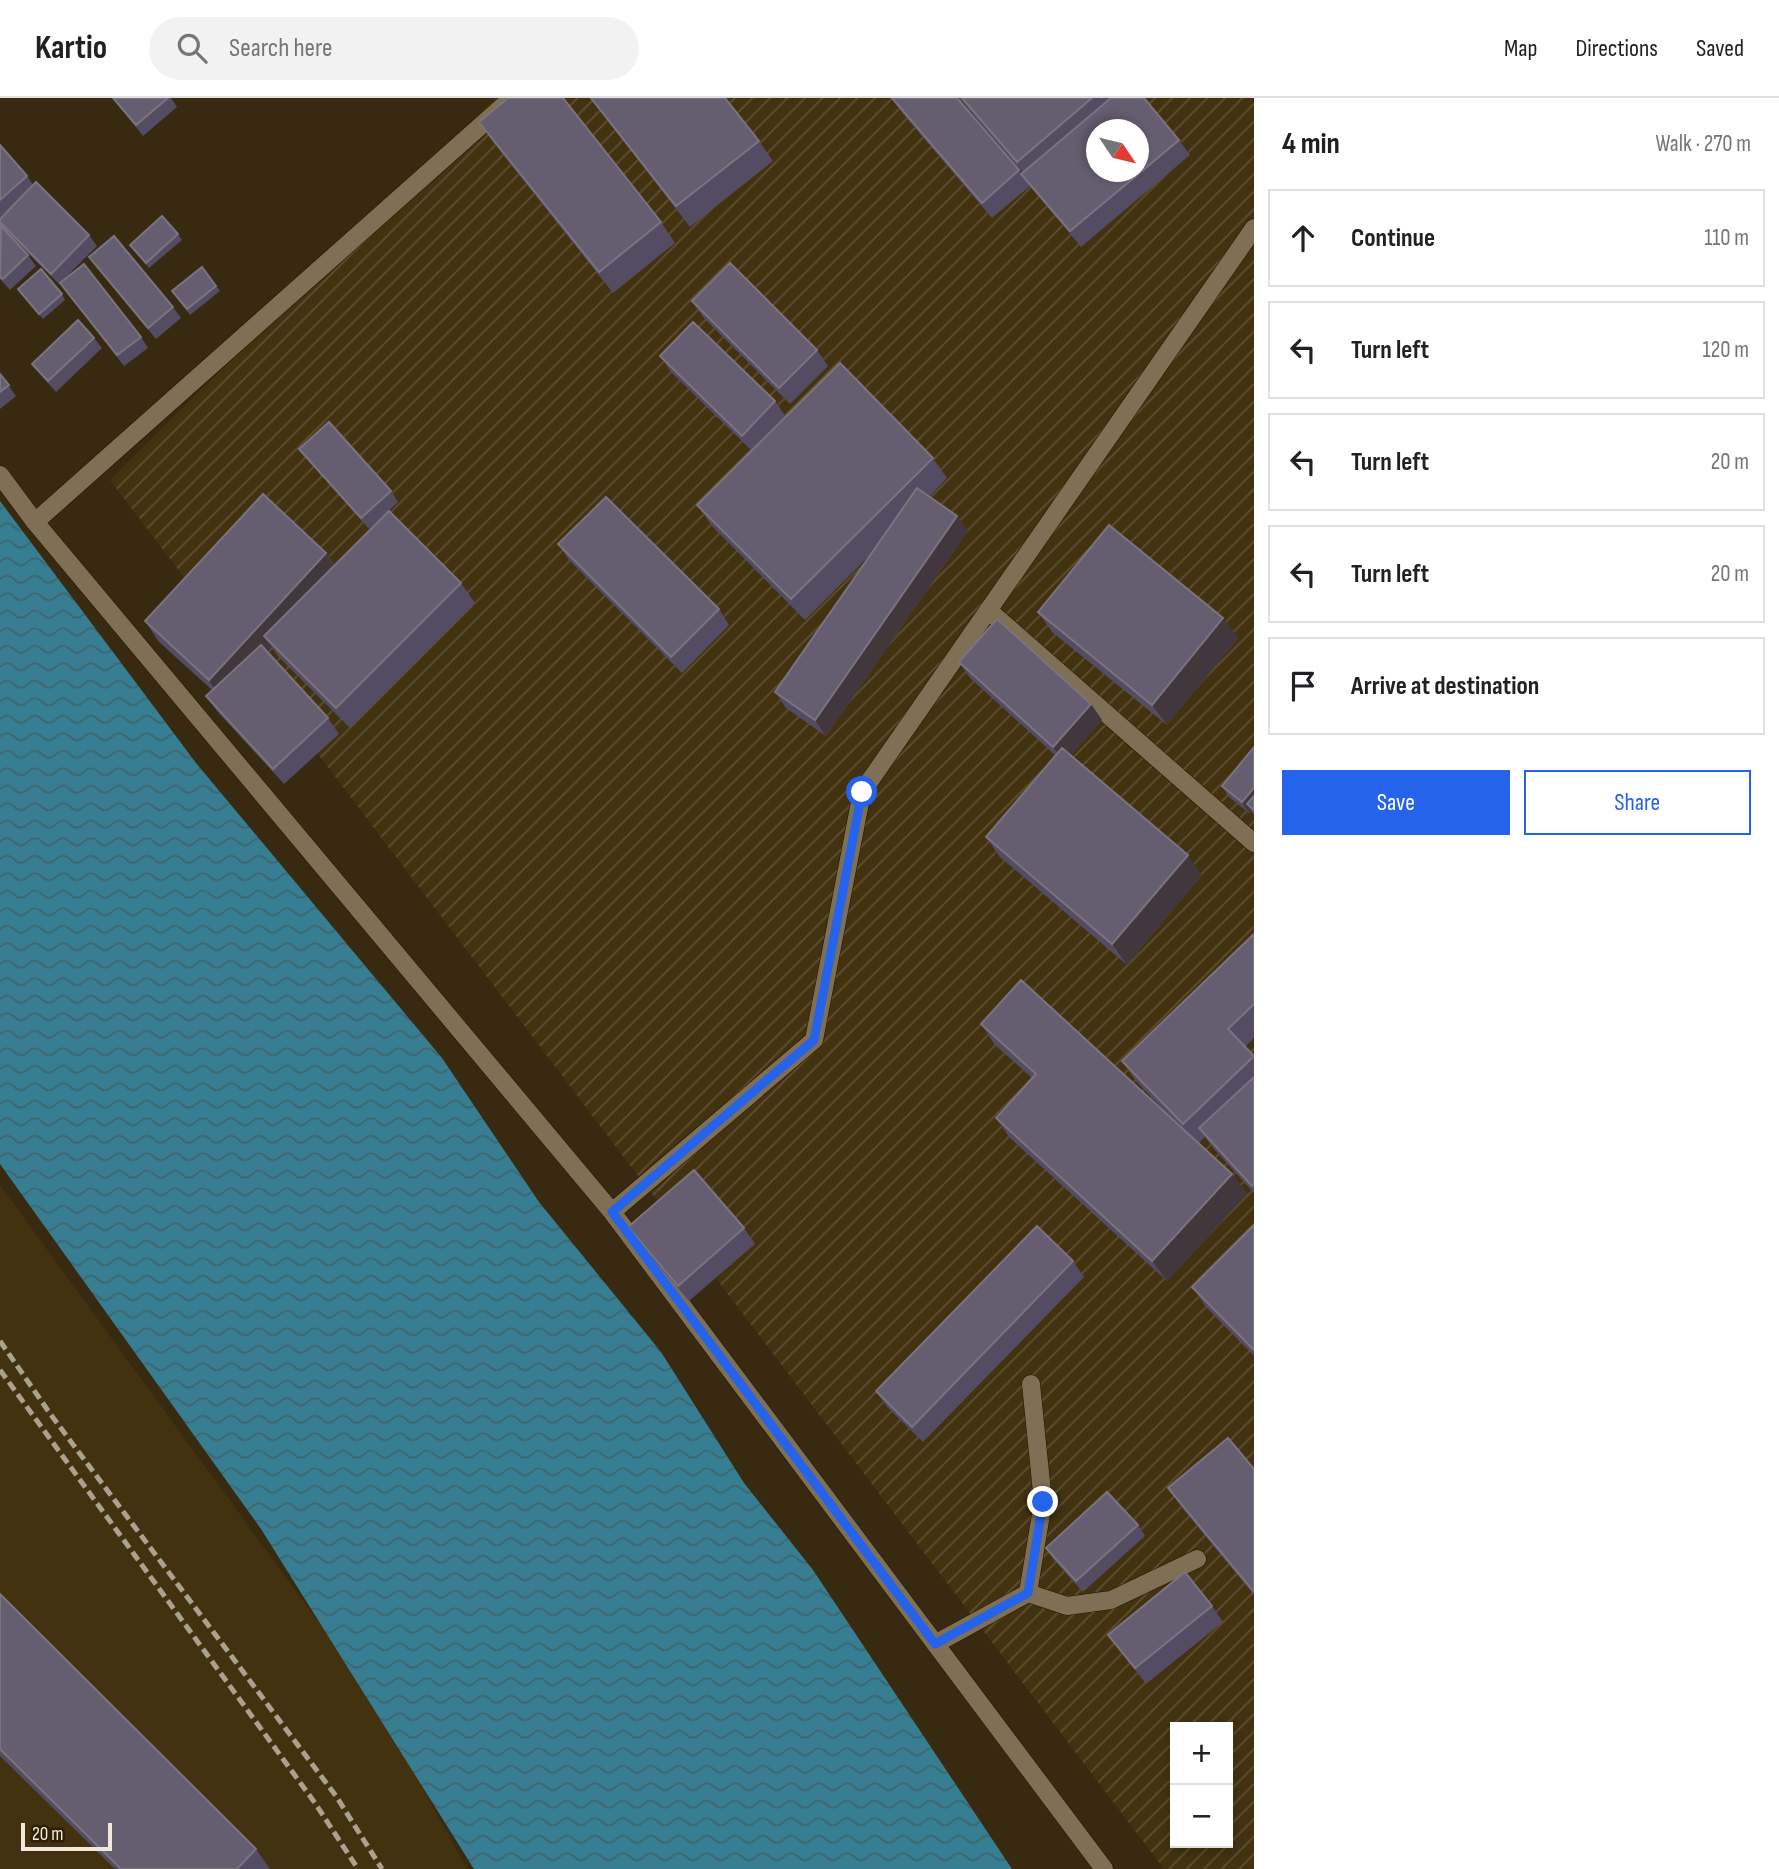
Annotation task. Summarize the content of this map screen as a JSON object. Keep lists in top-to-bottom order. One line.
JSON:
{"scale_bar":"20 m","north":"bottom right","page":{"header":"Kartio","search":"Search here","nav":["Map","Directions","Saved"],"heading":["4 min","Walk · 270 m"],"list":[["Continue","110 m"],["Turn left","120 m"],["Turn left","20 m"],["Turn left","20 m"],"Arrive at destination"],"buttons":["Save","Share"],"map_buttons":["+","−"],"scale":"20 m"}}
